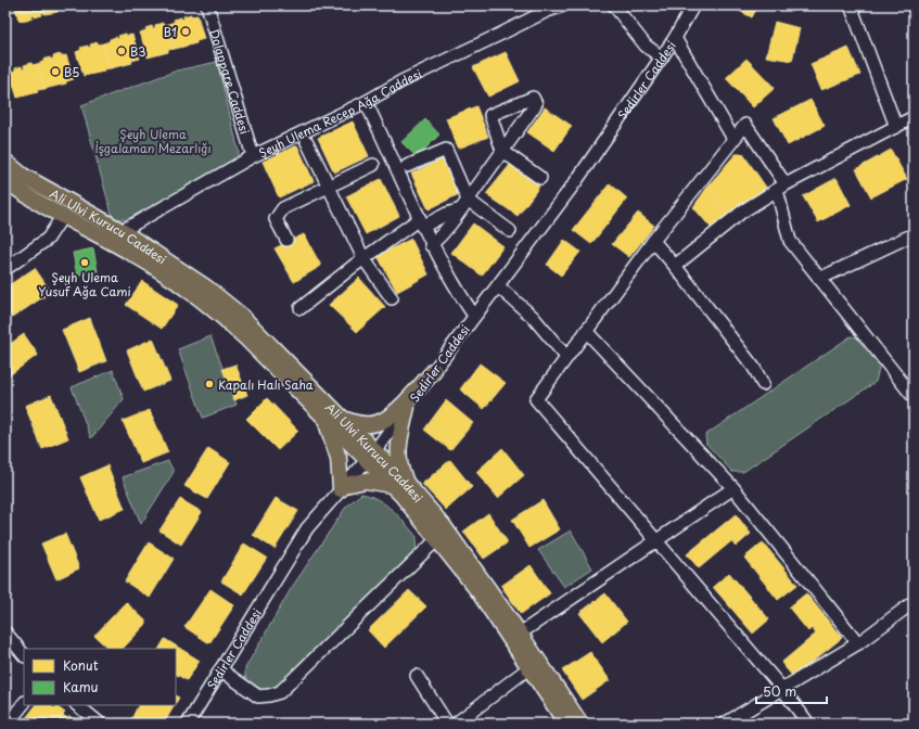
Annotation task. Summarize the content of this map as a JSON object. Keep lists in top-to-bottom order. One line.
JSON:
{"streets":{"main road":["Ali Ulvi Kurucu Caddesi"],"street":["Dolappare Caddesi","Sedirler Caddesi","Şeyh Ulema Recep Ağa Caddesi"]},"crossings":[["Dolappare Caddesi","Şeyh Ulema Recep Ağa Caddesi"],["Sedirler Caddesi","Ali Ulvi Kurucu Caddesi"],["Şeyh Ulema Recep Ağa Caddesi","Ali Ulvi Kurucu Caddesi"]],"parks":["Şeyh Ulema İşgalaman Mezarlığı"],"places":["B1","B3","B5","Şeyh Ulema Yusuf Ağa Cami","Kapalı Halı Saha"],"legend":["Konut","Kamu"],"scale_bar":"50 m"}
